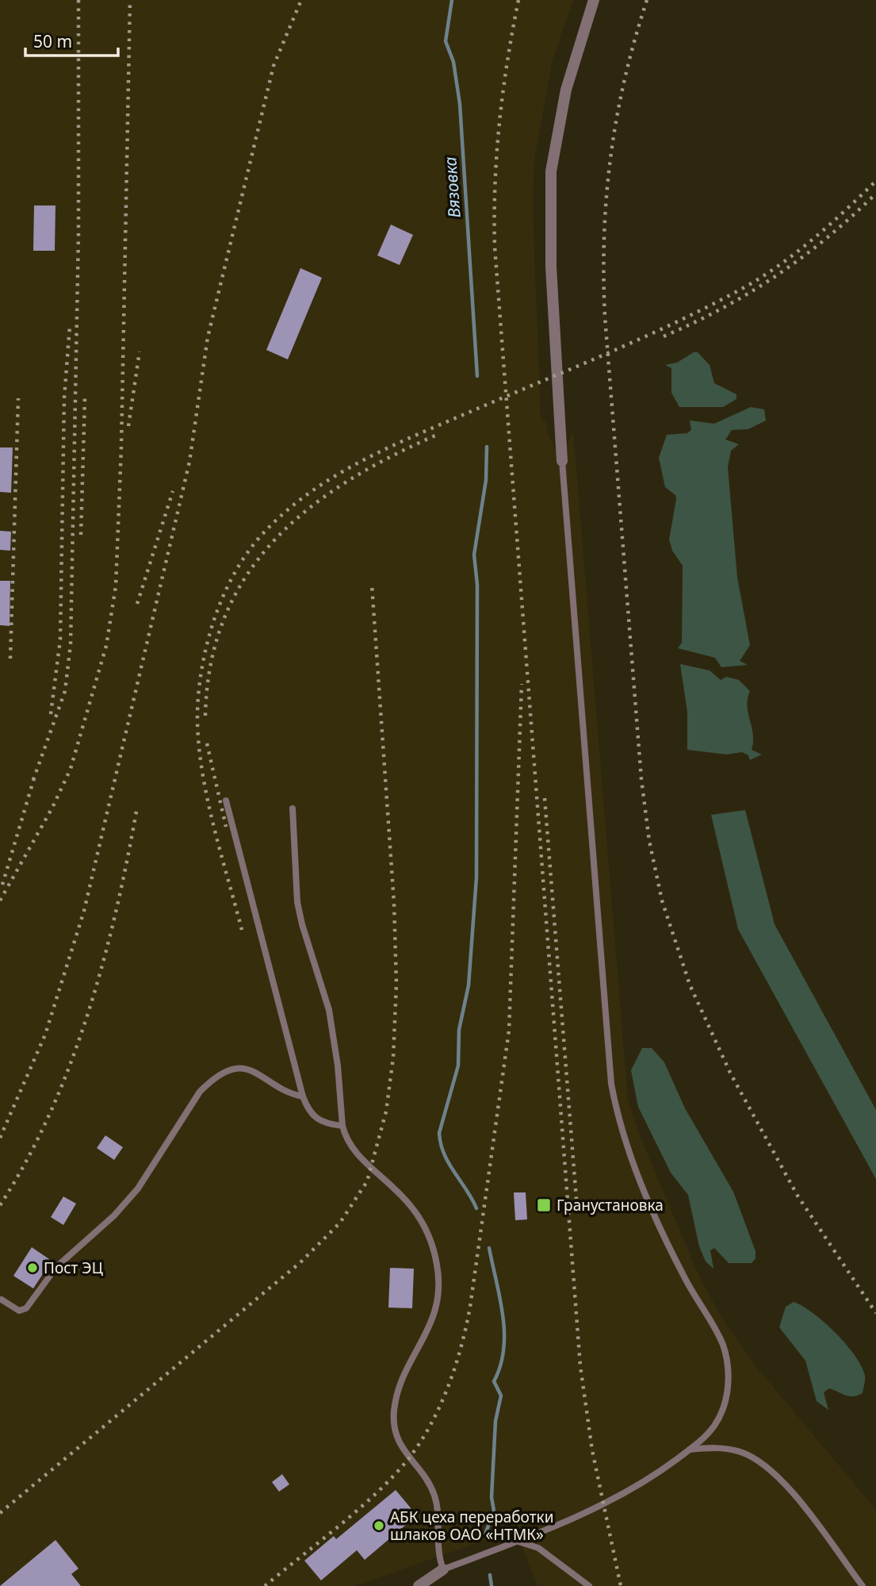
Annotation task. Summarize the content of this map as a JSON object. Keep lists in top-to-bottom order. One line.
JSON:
{"water":["Вязовка"],"places":{"transit":["Гранустановка"],"other":["Пост ЭЦ","АБК цеха переработки шлаков ОАО «НТМК»"]},"scale_bar":"50 m"}
